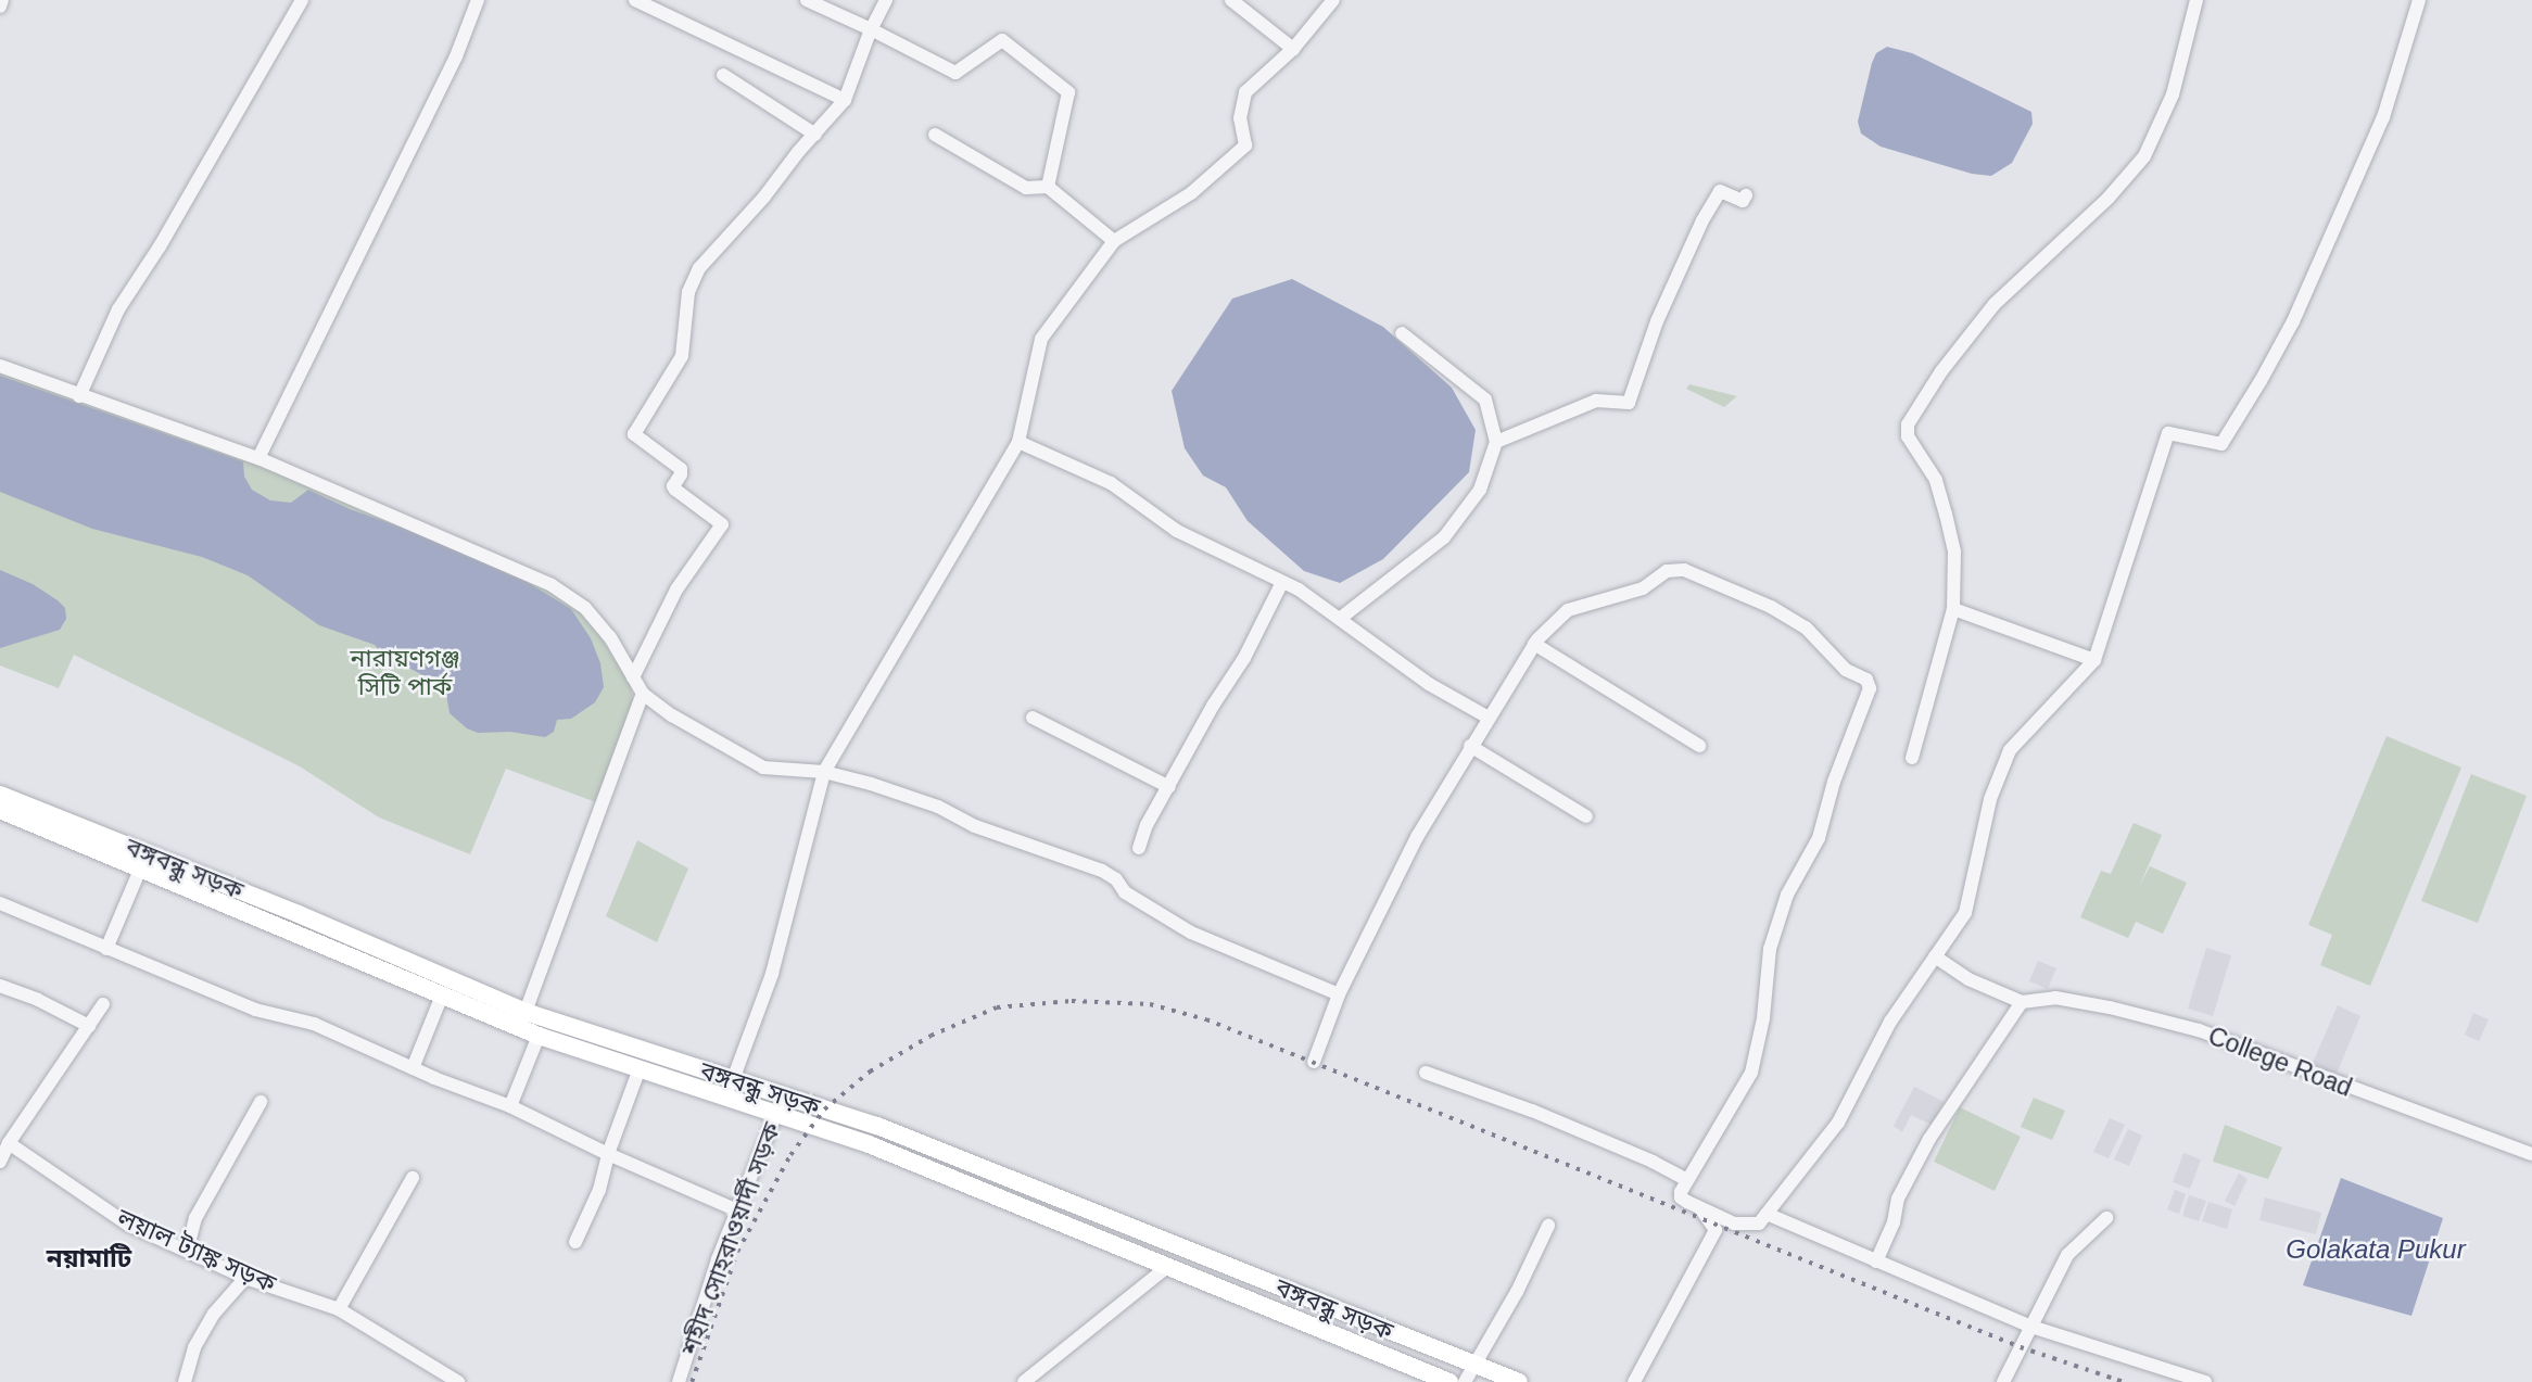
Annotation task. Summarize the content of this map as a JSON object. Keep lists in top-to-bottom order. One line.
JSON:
{"streets":{"main road":["বঙ্গবন্ধু সড়ক"],"street":["College Road","শহীদ সোহরাওয়ার্দী সড়ক","লয়াল ট্যাঙ্ক সড়ক"]},"crossings":[["বঙ্গবন্ধু সড়ক","শহীদ সোহরাওয়ার্দী সড়ক"]],"districts":["নয়ামাটি"],"water":["Golakata Pukur"],"parks":["নারায়ণগঞ্জ সিটি পার্ক"]}
